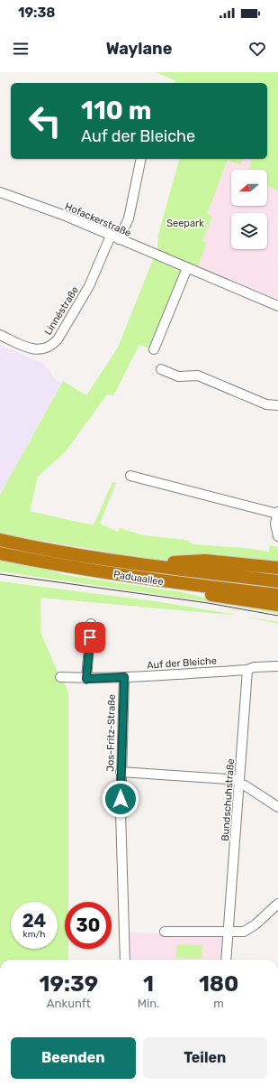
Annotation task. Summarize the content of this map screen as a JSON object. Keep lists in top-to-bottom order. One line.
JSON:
{"streets":{"highway":["Paduaallee"],"street":["Hofackerstraße","Linnéstraße","Auf der Bleiche","Jos-Fritz-Straße","Bundschuhstraße"]},"crossings":[["Hofackerstraße","Linnéstraße"],["Auf der Bleiche","Jos-Fritz-Straße"],["Auf der Bleiche","Bundschuhstraße"]],"parks":["Seepark"],"north":"left","page":{"status":"19:38","header":"Waylane","turn":["110 m","Auf der Bleiche"],"speed":"24 km/h","limit":"30","eta":["19:39","Ankunft","1","Min.","180","m"],"buttons":["Beenden","Teilen"]}}
